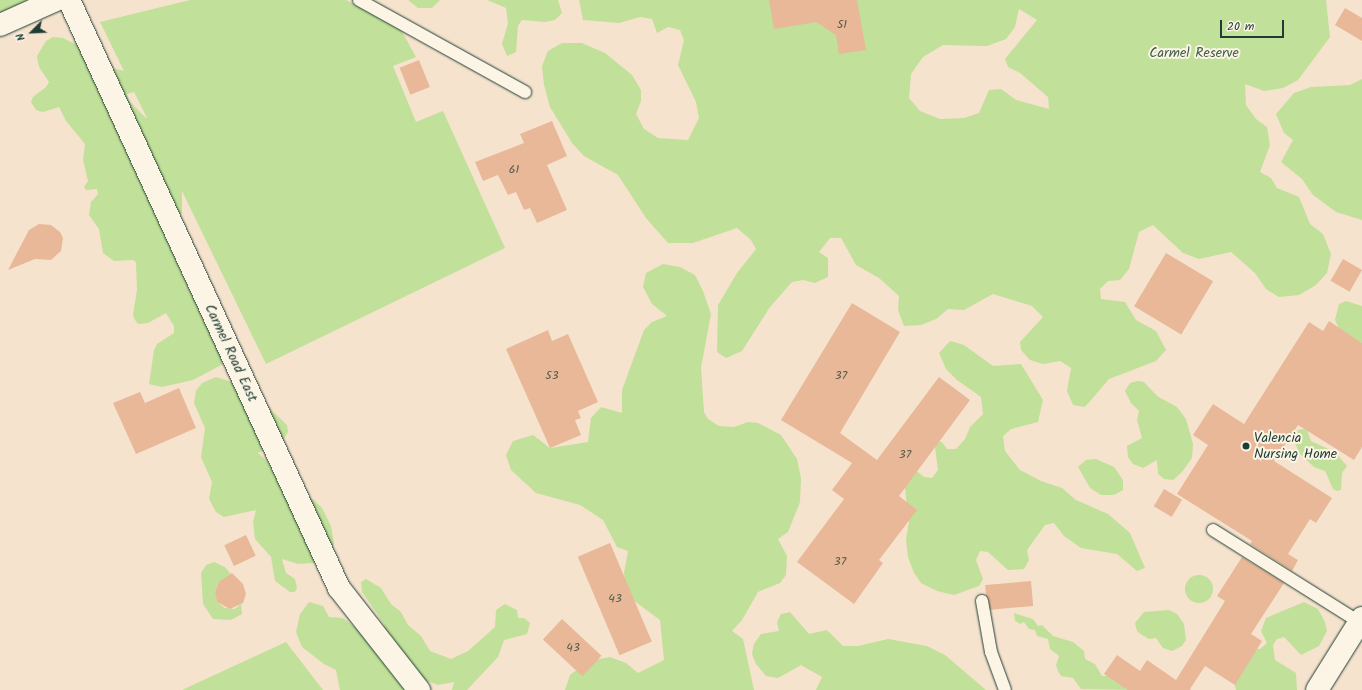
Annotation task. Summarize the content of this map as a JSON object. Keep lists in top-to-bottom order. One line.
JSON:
{"streets":{"street":["Carmel Road East"]},"parks":["Carmel Reserve"],"places":["Valencia Nursing Home"],"house_numbers":["51","61","53","37","37","37","43","43"],"scale_bar":"20 m","north":"bottom left"}
